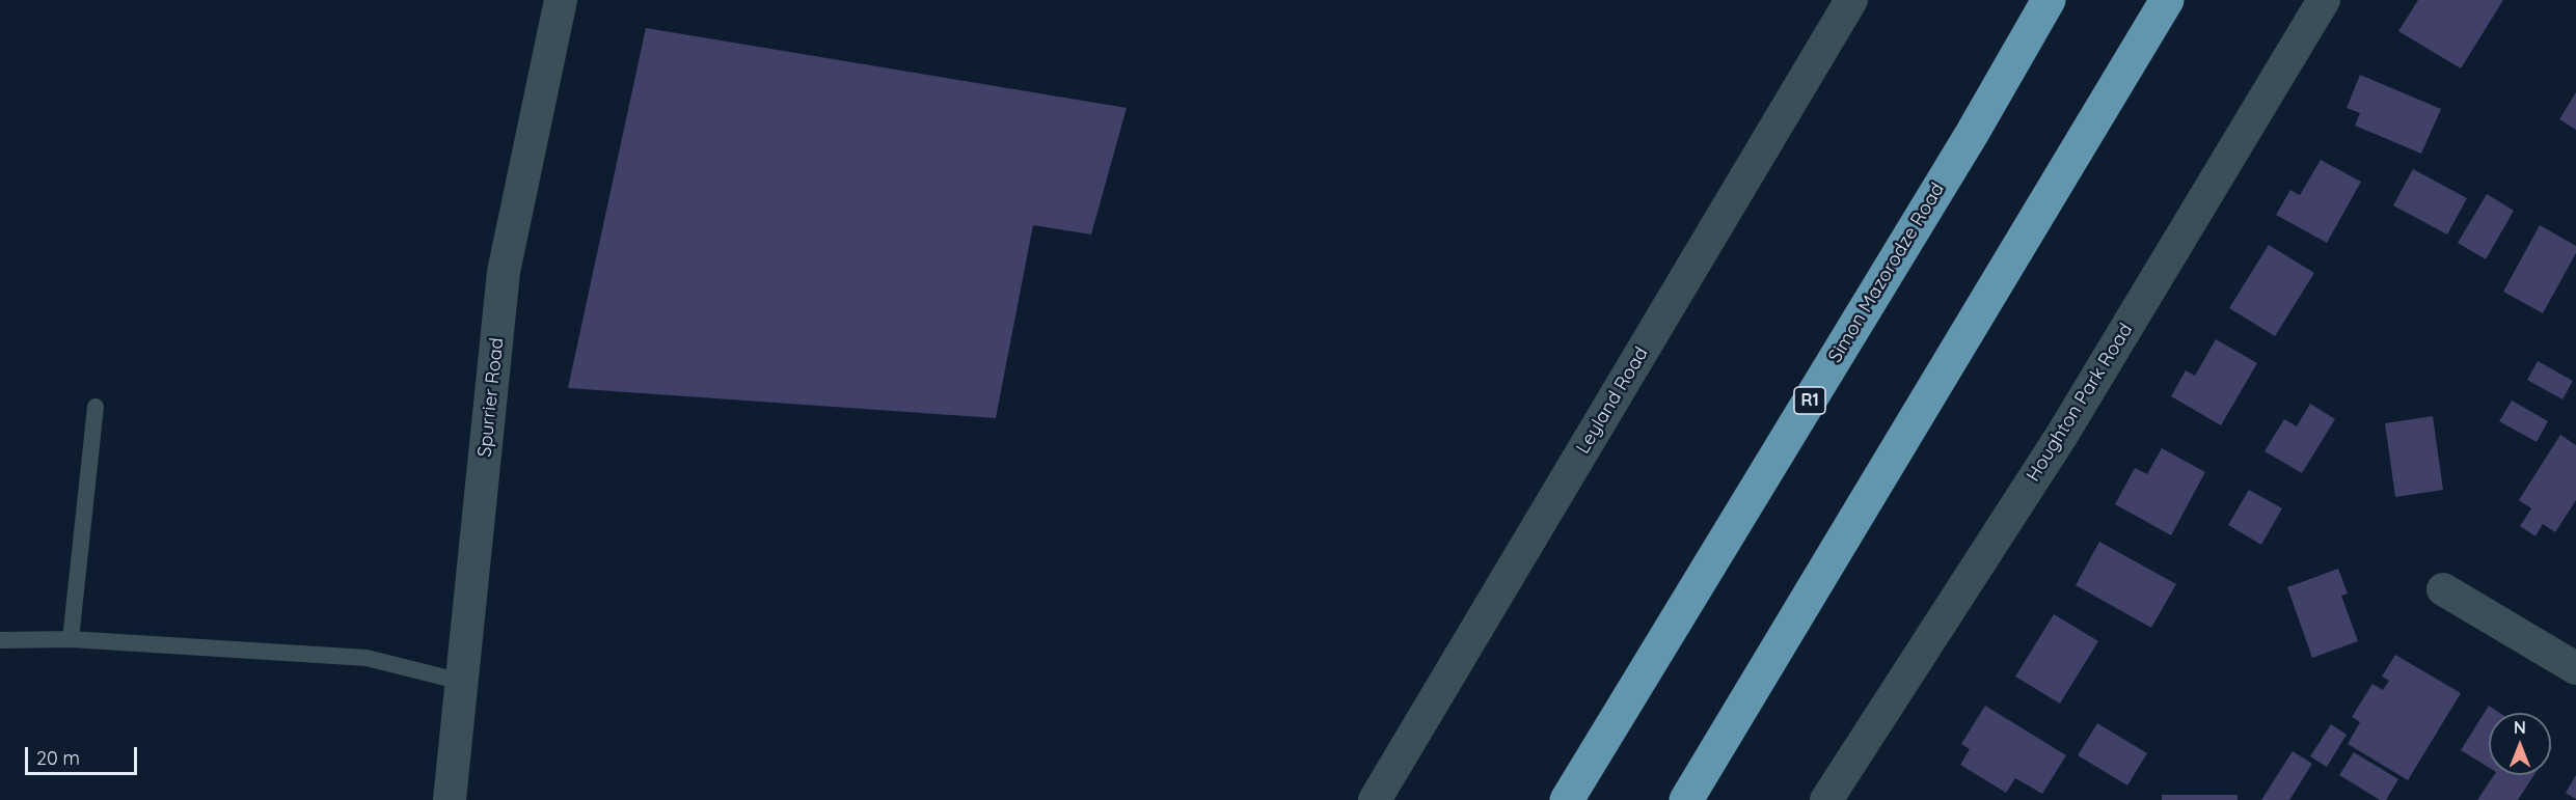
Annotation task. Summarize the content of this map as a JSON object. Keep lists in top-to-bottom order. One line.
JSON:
{"streets":{"highway":["Simon Mazorodze Road","R1"],"street":["Spurrier Road","Leyland Road","Houghton Park Road"]},"scale_bar":"20 m","north":"top"}
